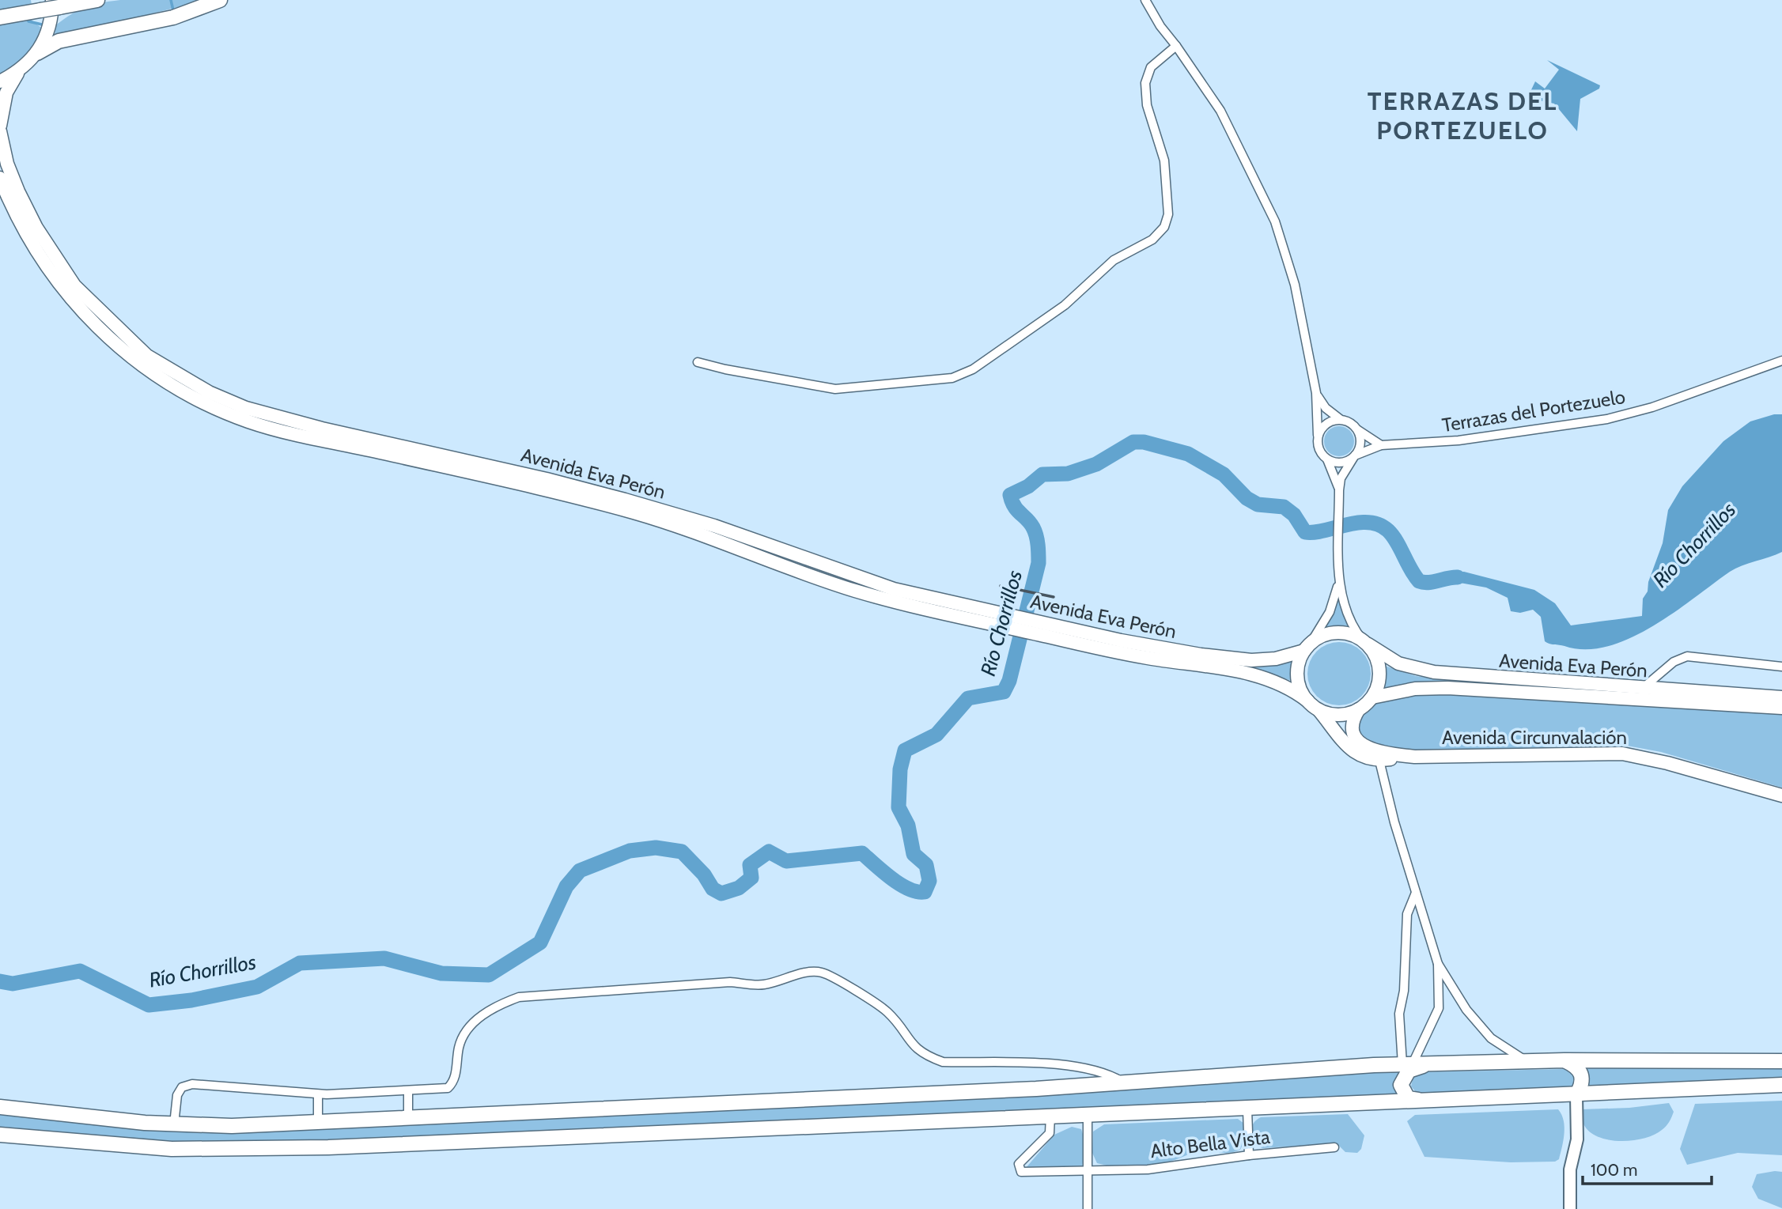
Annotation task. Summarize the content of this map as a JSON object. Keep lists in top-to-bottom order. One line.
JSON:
{"streets":{"main road":["Avenida Eva Perón","Avenida Circunvalación"],"street":["Terrazas del Portezuelo","Alto Bella Vista"]},"crossings":[["Avenida Eva Perón","Avenida Circunvalación"]],"districts":["TERRAZAS DEL PORTEZUELO"],"water":["Río Chorrillos"],"scale_bar":"100 m"}
